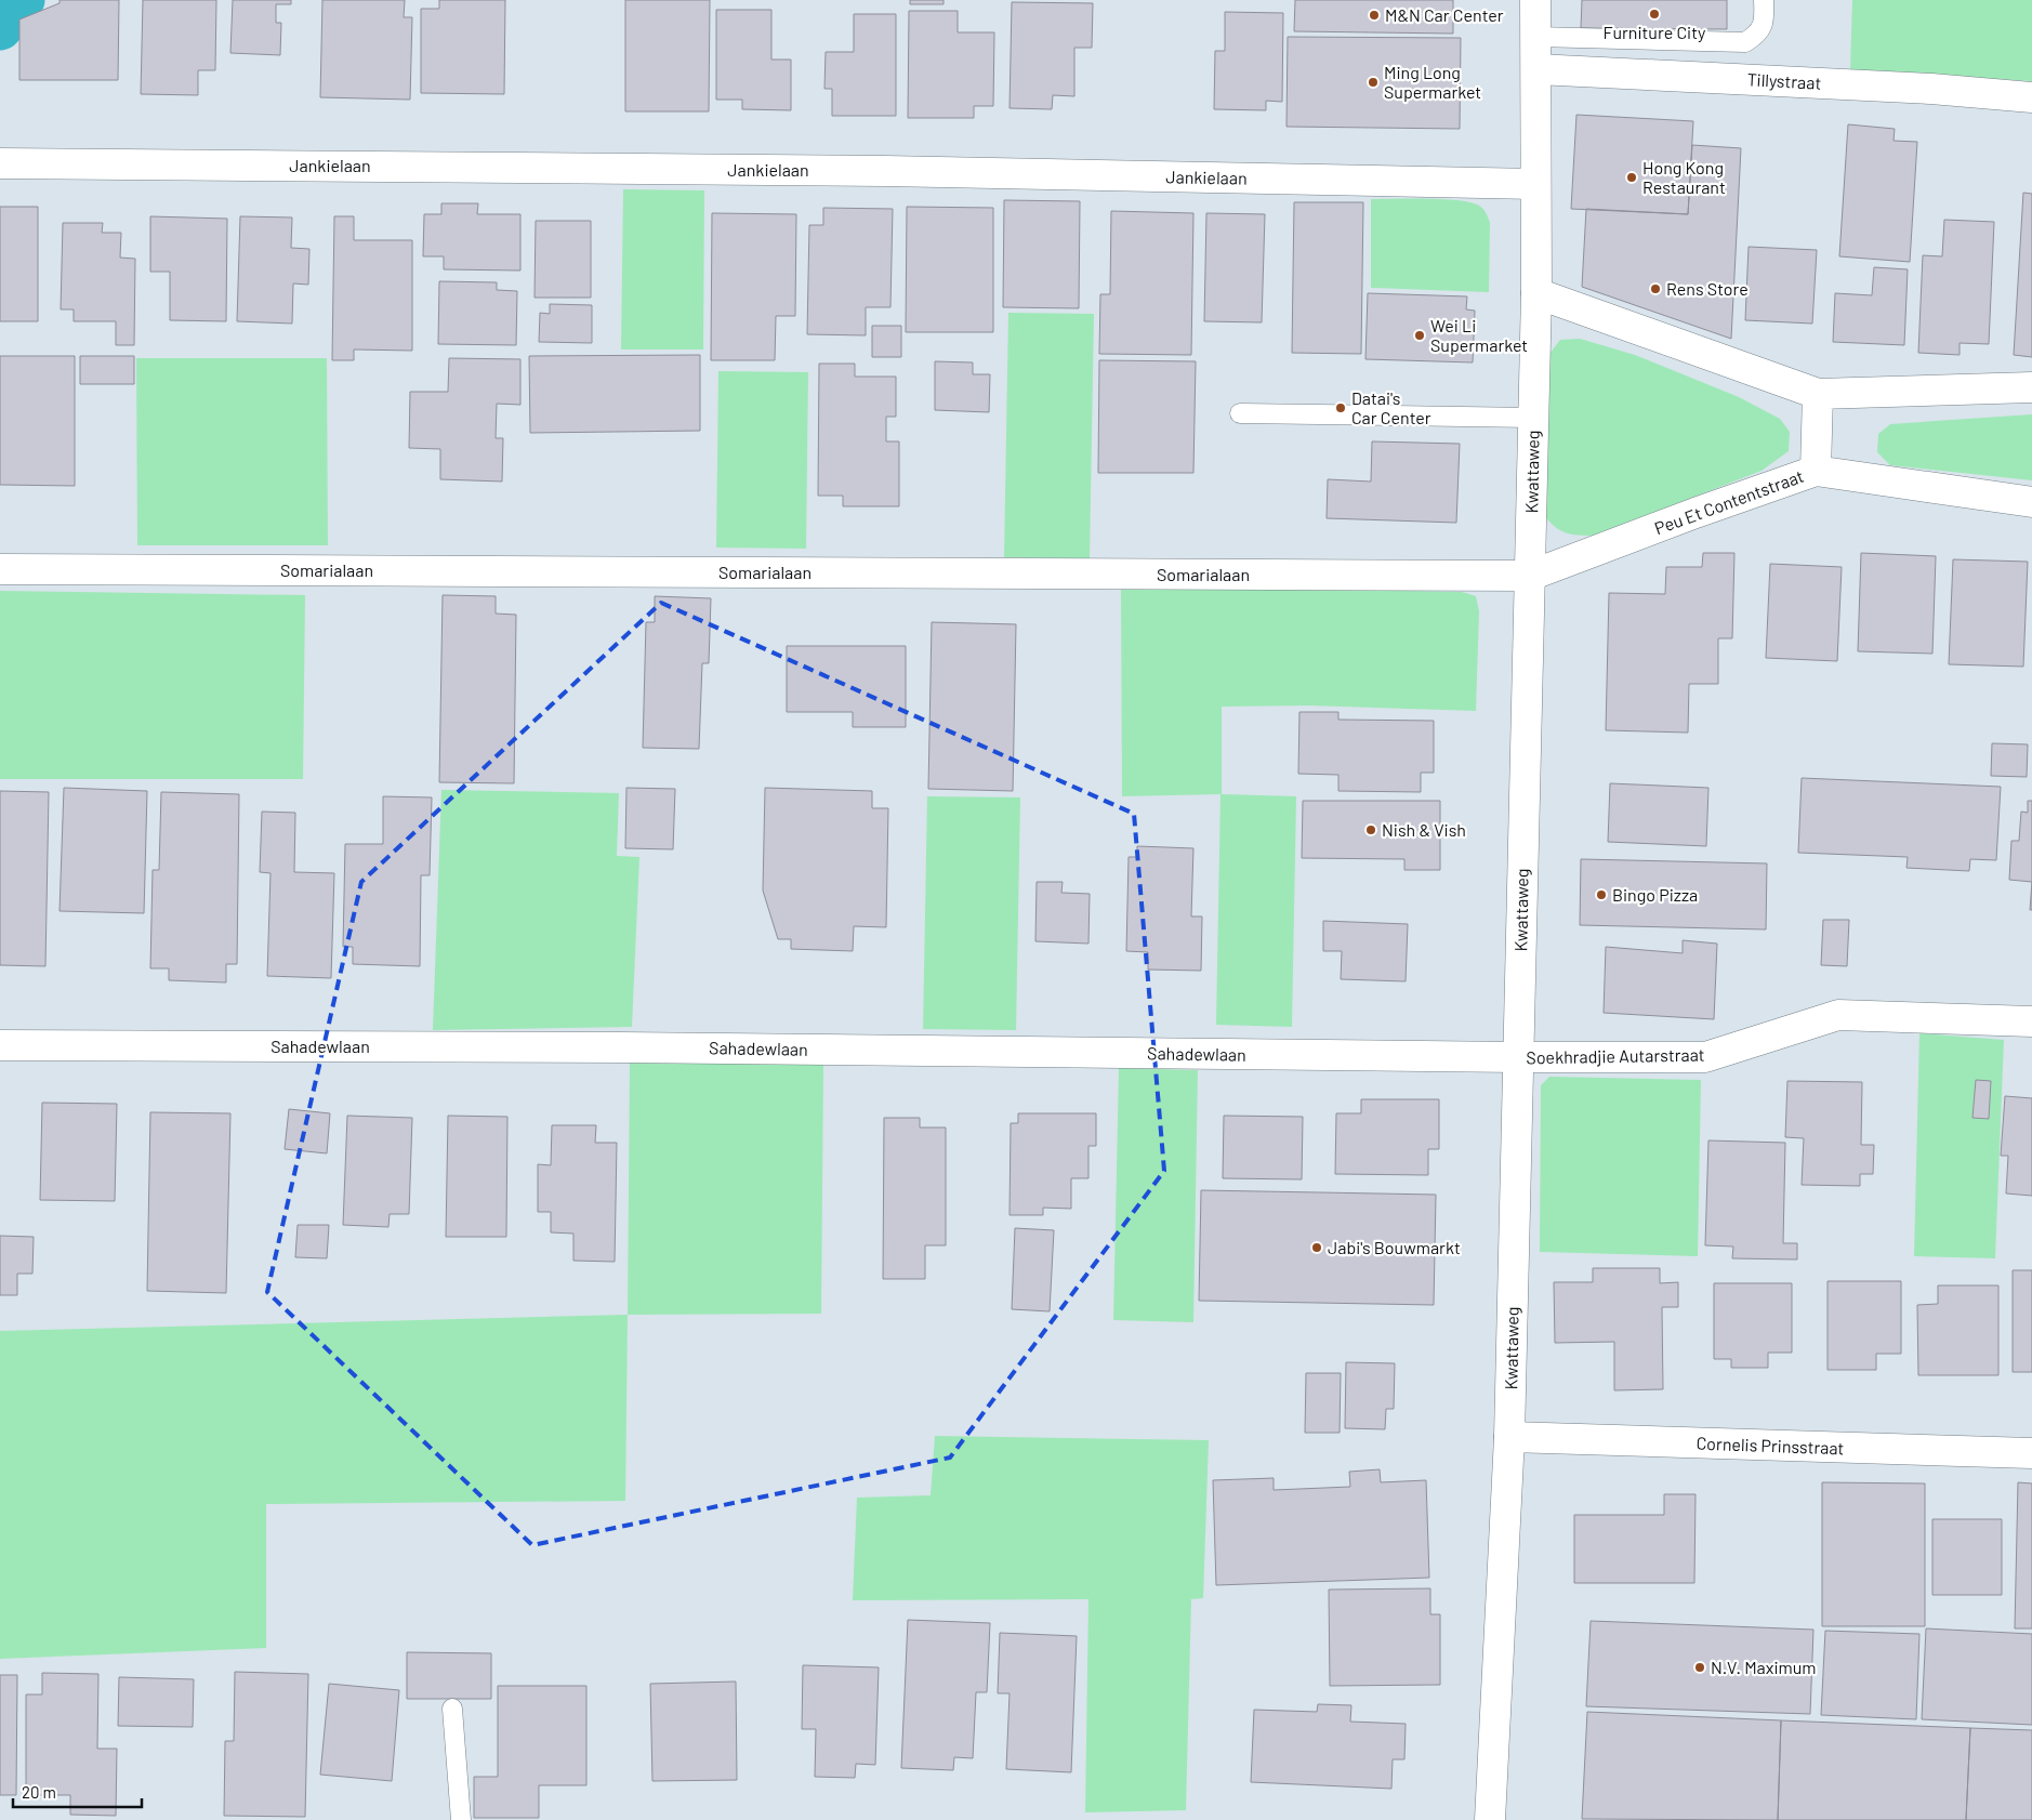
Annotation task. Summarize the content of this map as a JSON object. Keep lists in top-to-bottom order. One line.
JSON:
{"streets":{"street":["Tillystraat","Jankielaan","Kwattaweg","Peu Et Contentstraat","Somarialaan","Sahadewlaan","Soekhradjie Autarstraat","Cornelis Prinsstraat"]},"crossings":[["Tillystraat","Kwattaweg"],["Jankielaan","Kwattaweg"],["Kwattaweg","Peu Et Contentstraat"],["Kwattaweg","Somarialaan"],["Kwattaweg","Sahadewlaan"],["Kwattaweg","Soekhradjie Autarstraat"],["Kwattaweg","Cornelis Prinsstraat"],["Peu Et Contentstraat","Somarialaan"],["Sahadewlaan","Soekhradjie Autarstraat"]],"places":["Furniture City","M&N Car Center","Ming Long Supermarket","Hong Kong Restaurant","Rens Store","Wei Li Supermarket","Datai's Car Center","Nish & Vish","Bingo Pizza","Jabi's Bouwmarkt","N.V. Maximum"],"scale_bar":"20 m"}
